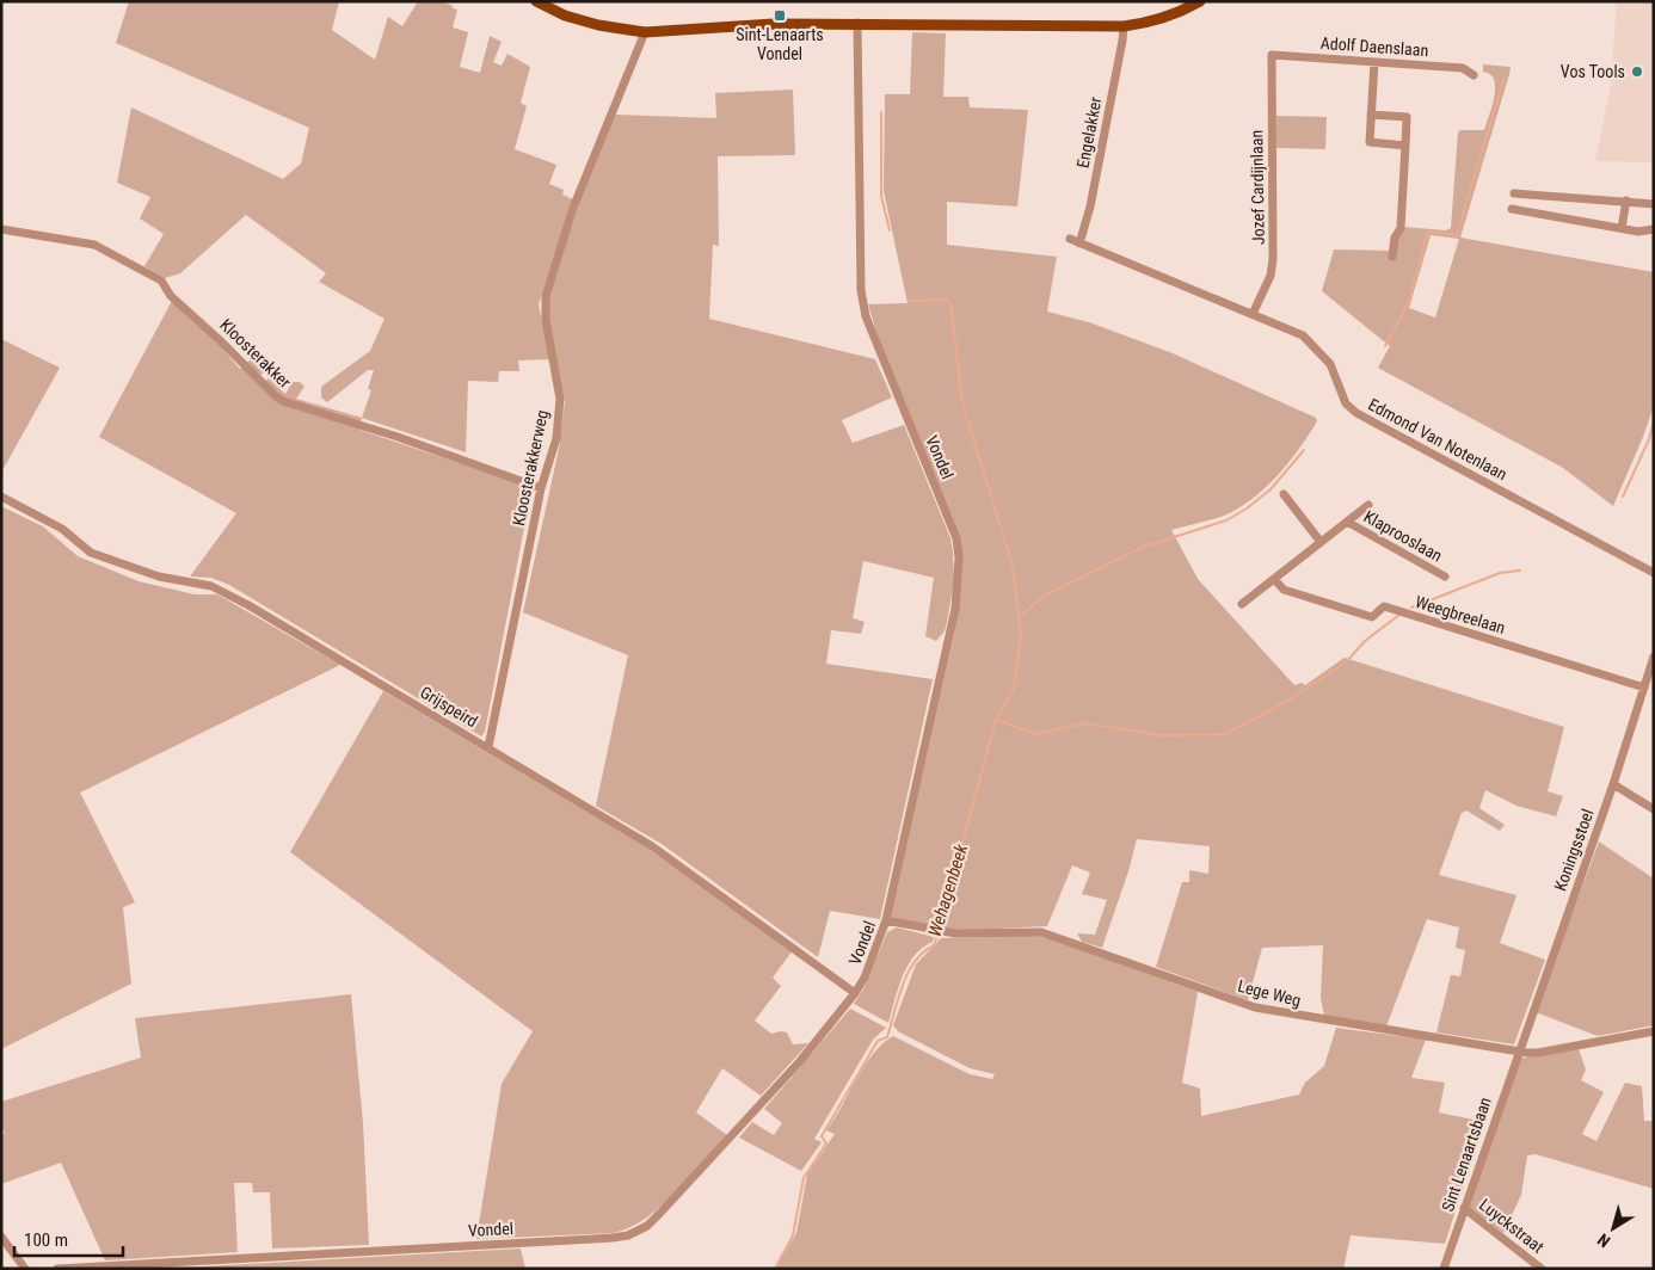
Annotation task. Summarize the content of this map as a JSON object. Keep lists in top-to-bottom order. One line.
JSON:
{"streets":{"street":["Adolf Daenslaan","Engelakker","Jozef Cardijnlaan","Kloosterakker","Edmond Van Notenlaan","Vondel","Kloosterakkerweg","Klaprooslaan","Weegbreelaan","Grijspeird","Koningsstoel","Lege Weg","Sint Lenaartsbaan","Luyckstraat"]},"crossings":[["Adolf Daenslaan","Jozef Cardijnlaan"],["Engelakker","Edmond Van Notenlaan"],["Jozef Cardijnlaan","Edmond Van Notenlaan"],["Kloosterakker","Kloosterakkerweg"],["Vondel","Grijspeird"],["Vondel","Lege Weg"],["Kloosterakkerweg","Grijspeird"],["Klaprooslaan","Weegbreelaan"],["Weegbreelaan","Koningsstoel"],["Koningsstoel","Lege Weg"],["Koningsstoel","Sint Lenaartsbaan"],["Lege Weg","Sint Lenaartsbaan"],["Sint Lenaartsbaan","Luyckstraat"]],"water":["Wehagenbeek"],"places":{"transit":["Sint-Lenaarts Vondel"],"other":["Vos Tools"]},"scale_bar":"100 m","north":"bottom left"}
